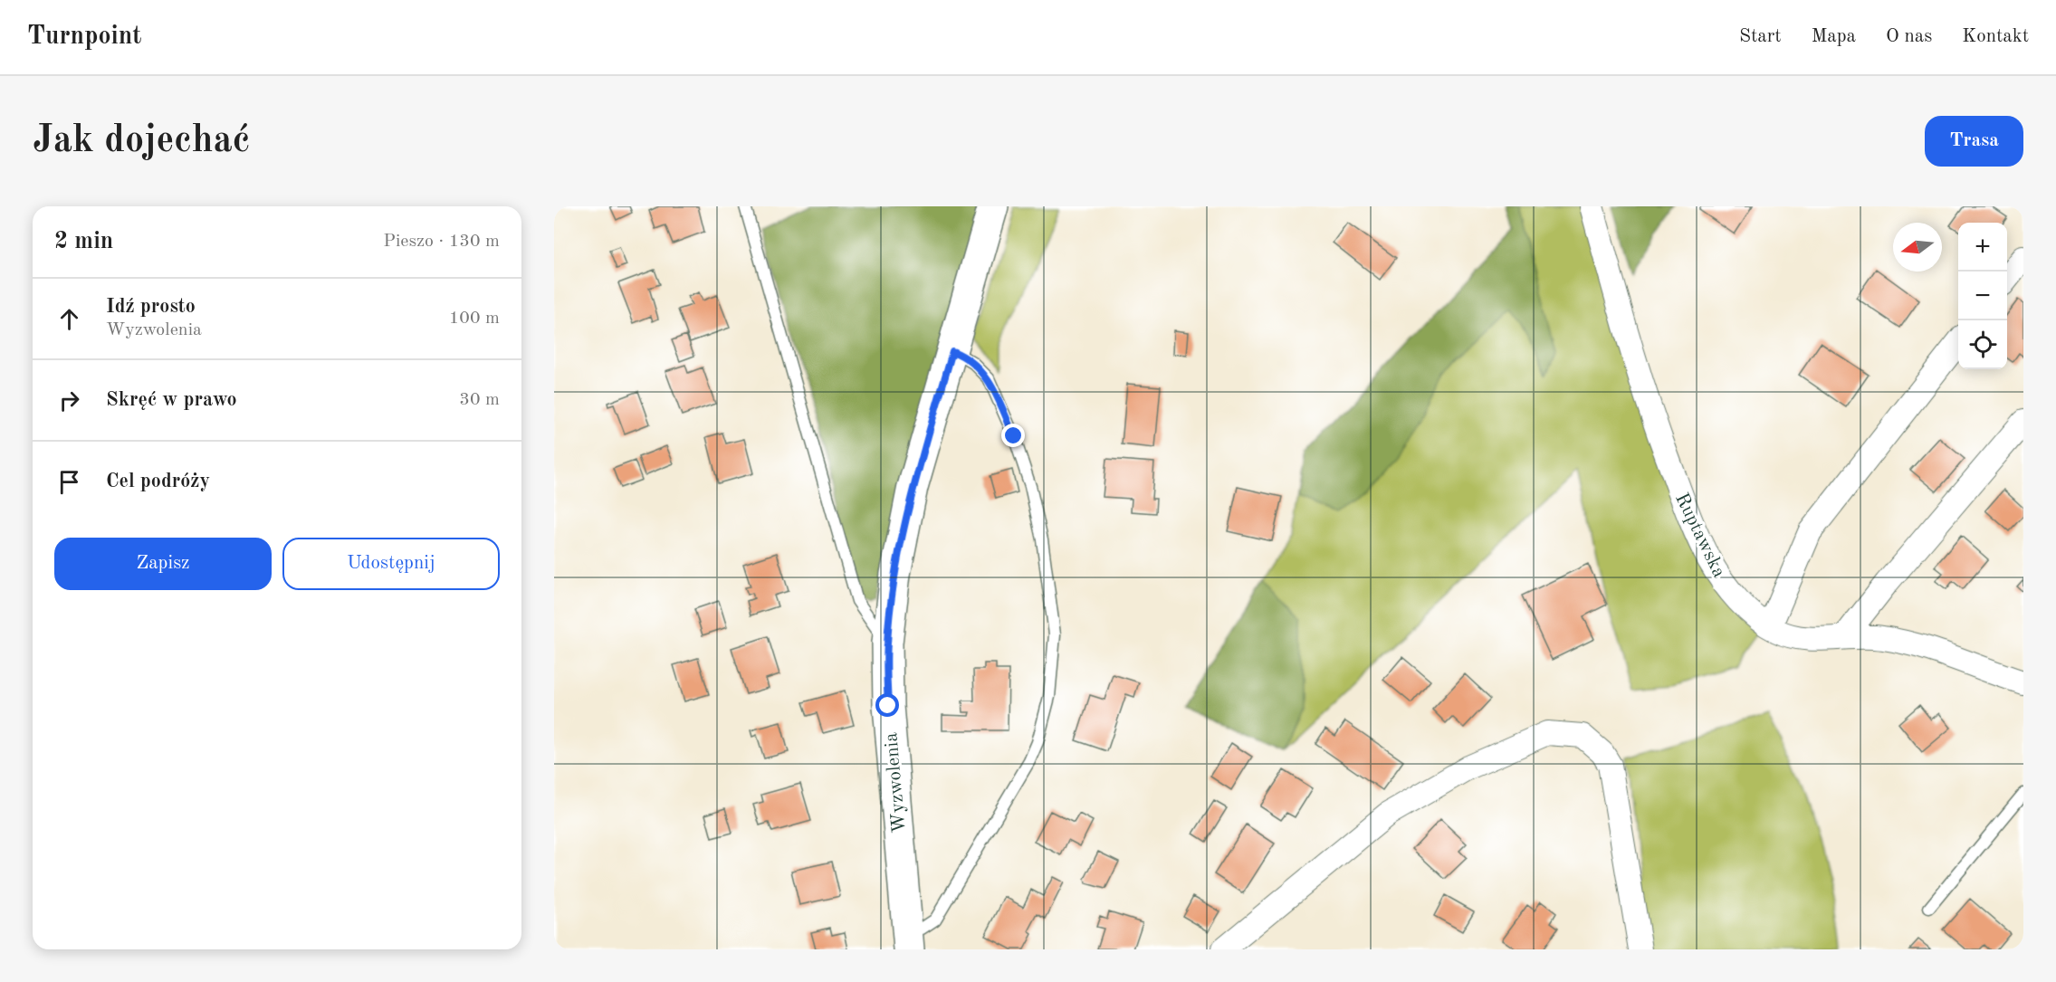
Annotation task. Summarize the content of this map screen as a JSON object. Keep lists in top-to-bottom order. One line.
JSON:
{"streets":{"street":["Ruptawska","Wyzwolenia"]},"north":"left","page":{"header":"Turnpoint","nav":["Start","Mapa","O nas","Kontakt"],"buttons":["Trasa",["Zapisz","Udostępnij"]],"title":"Jak dojechać","heading":["2 min","Pieszo · 130 m"],"map_buttons":["+","−"],"list":[["Idź prosto","Wyzwolenia","100 m"],["Skręć w prawo","30 m"],"Cel podróży"]}}
